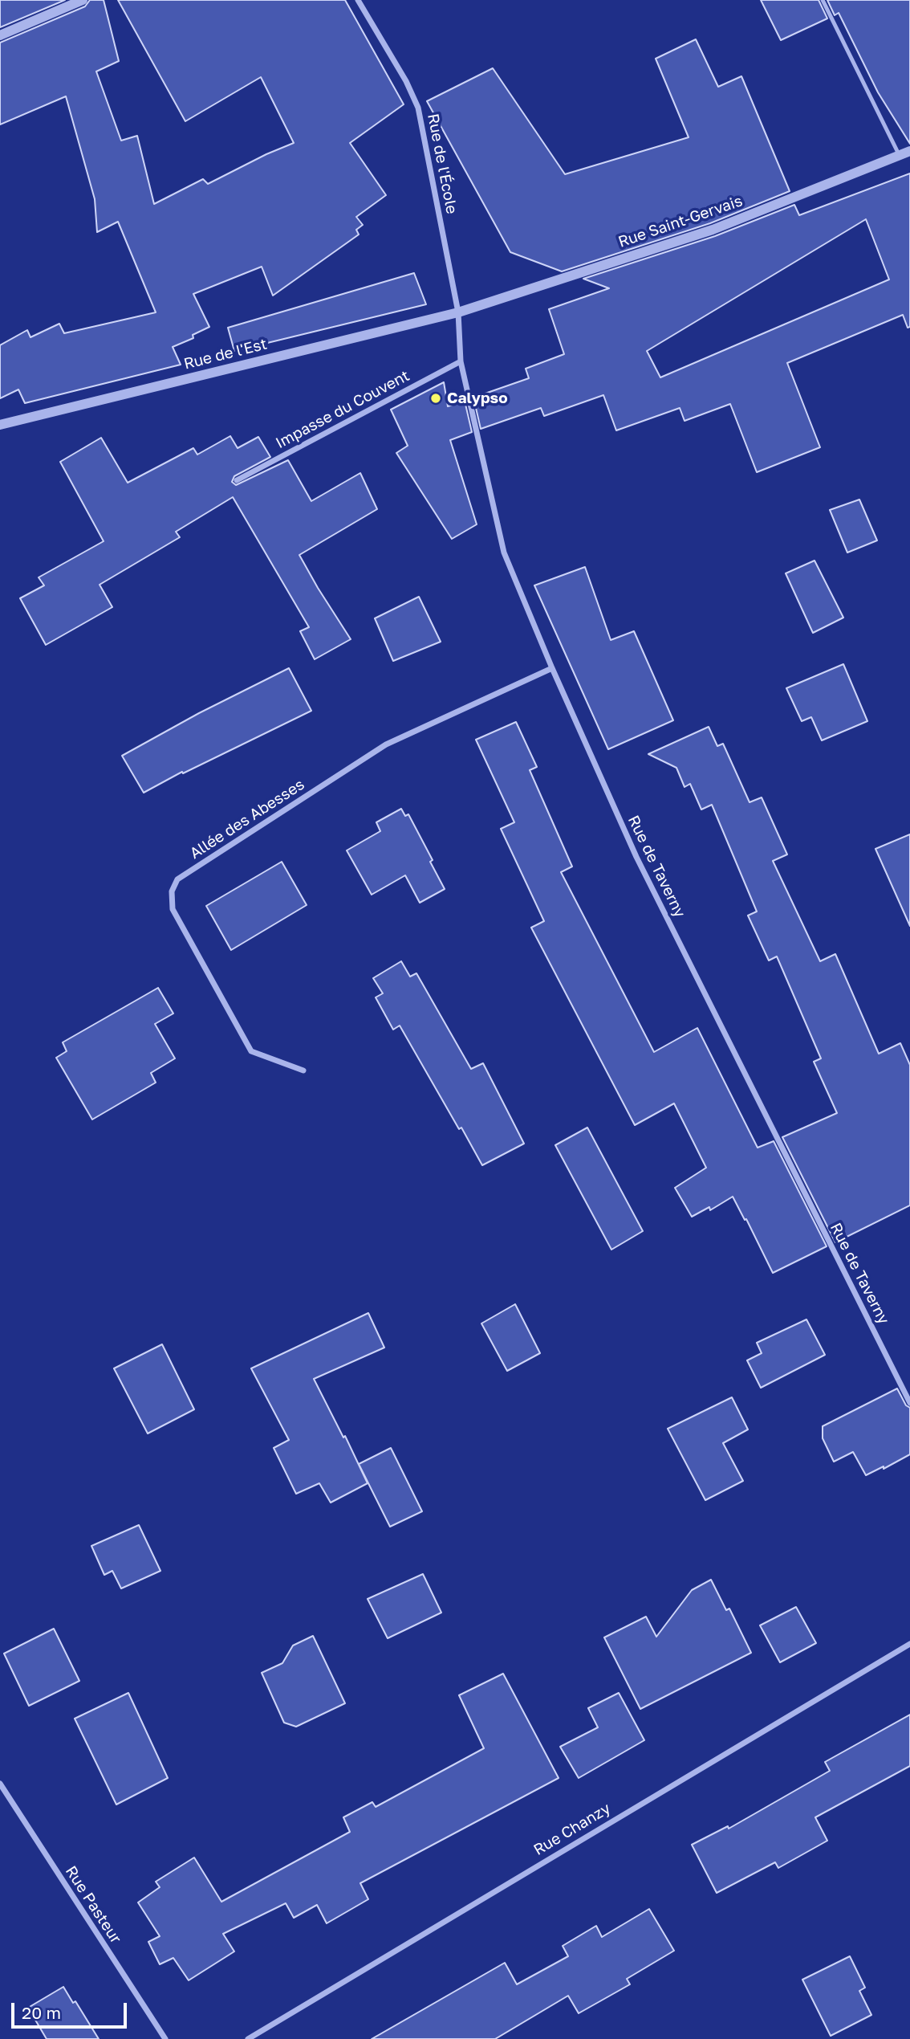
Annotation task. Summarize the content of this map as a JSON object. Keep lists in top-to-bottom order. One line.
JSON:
{"streets":{"street":["Rue de l'École","Rue Saint-Gervais","Rue de l'Est","Impasse du Couvent","Allée des Abesses","Rue de Taverny","Rue Chanzy","Rue Pasteur"]},"crossings":[["Rue de l'École","Rue Saint-Gervais"],["Rue de l'École","Rue de l'Est"],["Rue de l'École","Rue de Taverny"],["Rue Saint-Gervais","Rue de l'Est"],["Rue Saint-Gervais","Rue de Taverny"],["Rue de l'Est","Rue de Taverny"],["Impasse du Couvent","Rue de Taverny"],["Allée des Abesses","Rue de Taverny"]],"places":["Calypso"],"scale_bar":"20 m"}
